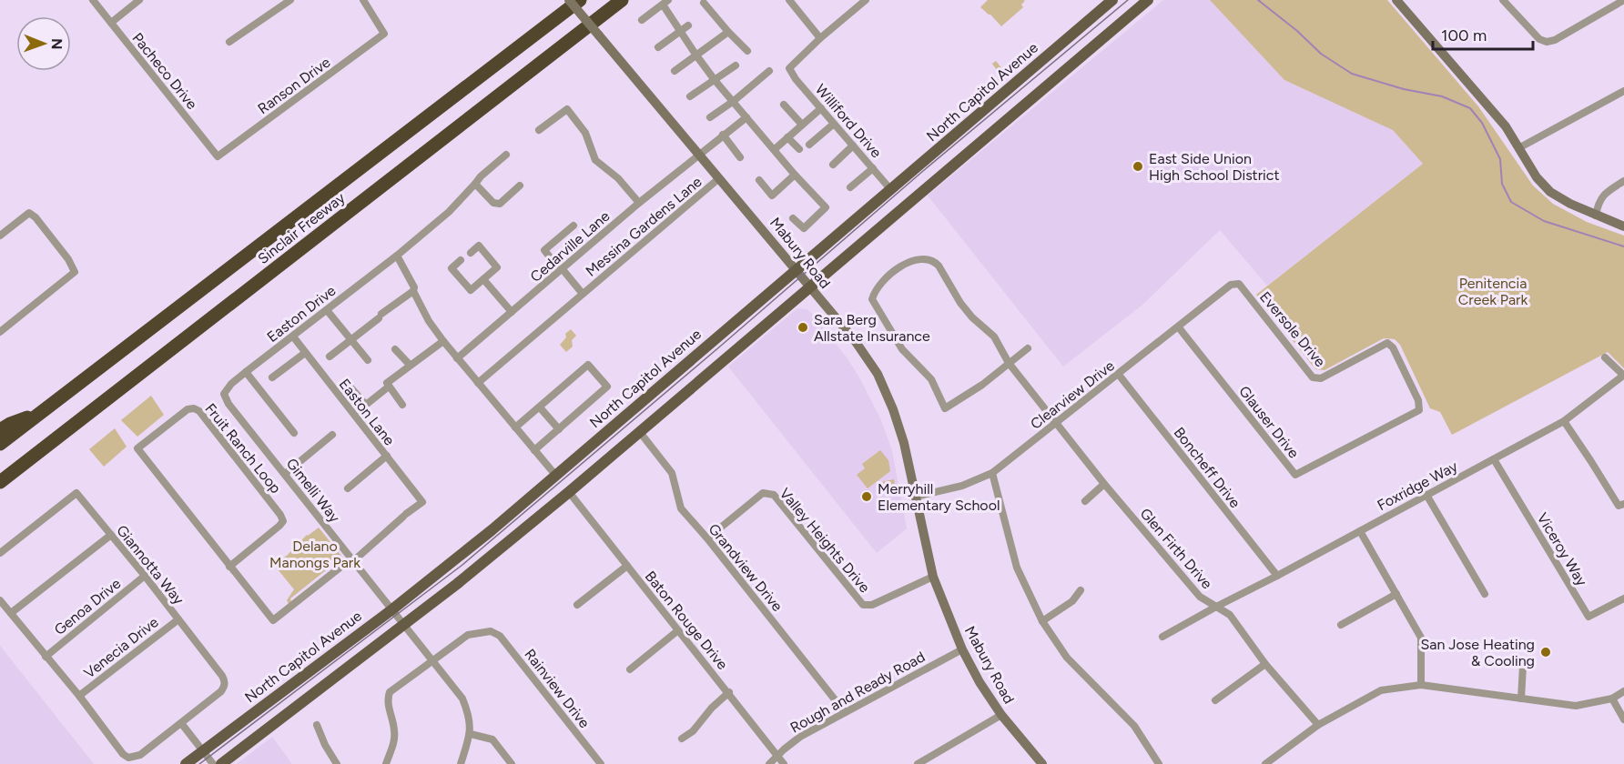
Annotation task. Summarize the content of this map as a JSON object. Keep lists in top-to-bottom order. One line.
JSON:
{"streets":{"highway":["Sinclair Freeway"],"main road":["North Capitol Avenue","Mabury Road"],"street":["Pacheco Drive","Ranson Drive","Williford Drive","Messina Gardens Lane","Cedarville Lane","Easton Drive","Eversole Drive","Clearview Drive","Easton Lane","Glauser Drive","Fruit Ranch Loop","Boncheff Drive","Foxridge Way","Gimelli Way","Valley Heights Drive","Glen Firth Drive","Viceroy Way","Giannotta Way","Grandview Drive","Genoa Drive","Baton Rouge Drive","Venecia Drive","Rainview Drive","Rough and Ready Road"]},"crossings":[["Pacheco Drive","Ranson Drive"],["North Capitol Avenue","Williford Drive"],["North Capitol Avenue","Mabury Road"],["North Capitol Avenue","Gimelli Way"],["Messina Gardens Lane","Cedarville Lane"],["Messina Gardens Lane","Mabury Road"],["Cedarville Lane","Mabury Road"],["Mabury Road","Clearview Drive"],["Mabury Road","Valley Heights Drive"],["Mabury Road","Rough and Ready Road"],["Easton Drive","Easton Lane"],["Easton Drive","Gimelli Way"],["Eversole Drive","Clearview Drive"],["Eversole Drive","Glauser Drive"],["Clearview Drive","Glauser Drive"],["Clearview Drive","Boncheff Drive"],["Clearview Drive","Glen Firth Drive"],["Easton Lane","Gimelli Way"],["Boncheff Drive","Foxridge Way"],["Foxridge Way","Glen Firth Drive"],["Foxridge Way","Viceroy Way"],["Gimelli Way","Rainview Drive"],["Valley Heights Drive","Grandview Drive"],["Giannotta Way","Genoa Drive"],["Giannotta Way","Venecia Drive"],["Grandview Drive","Rough and Ready Road"],["Baton Rouge Drive","Rough and Ready Road"]],"parks":["Penitencia Creek Park","Delano Manongs Park"],"places":["East Side Union High School District","Sara Berg Allstate Insurance","Merryhill Elementary School","San Jose Heating & Cooling"],"scale_bar":"100 m","north":"right"}
